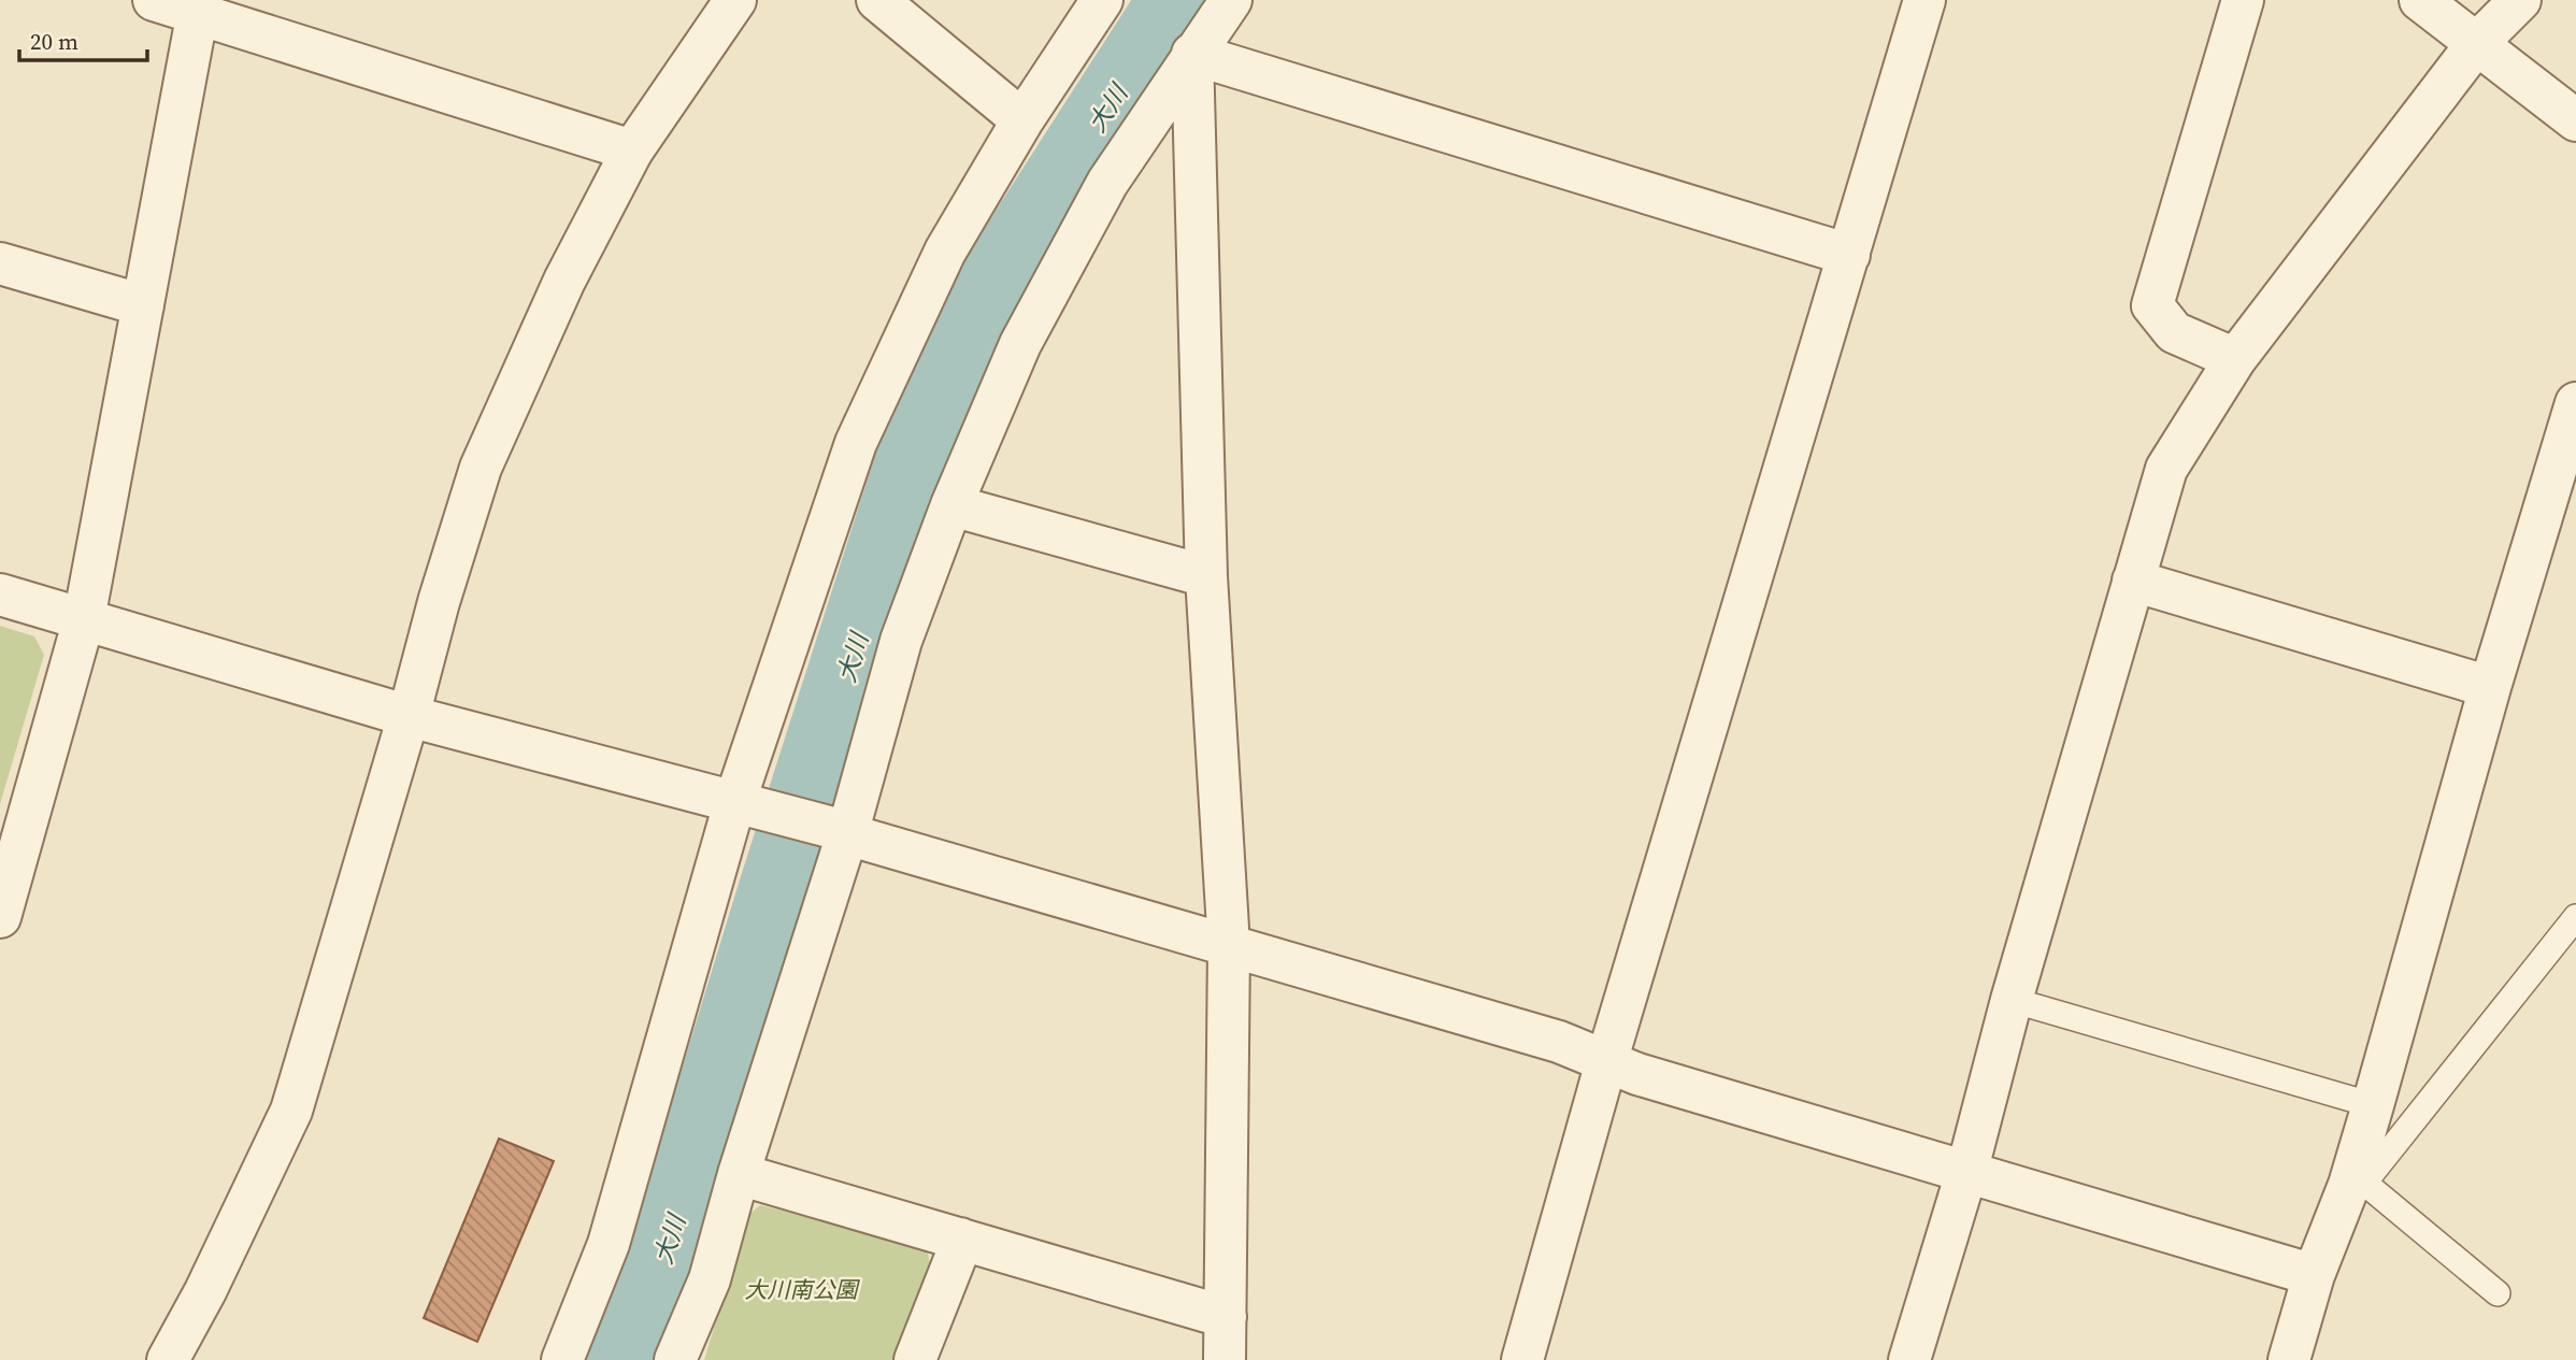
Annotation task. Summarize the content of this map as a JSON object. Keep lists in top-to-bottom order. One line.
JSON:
{"water":["大川"],"parks":["大川南公園"],"scale_bar":"20 m"}
